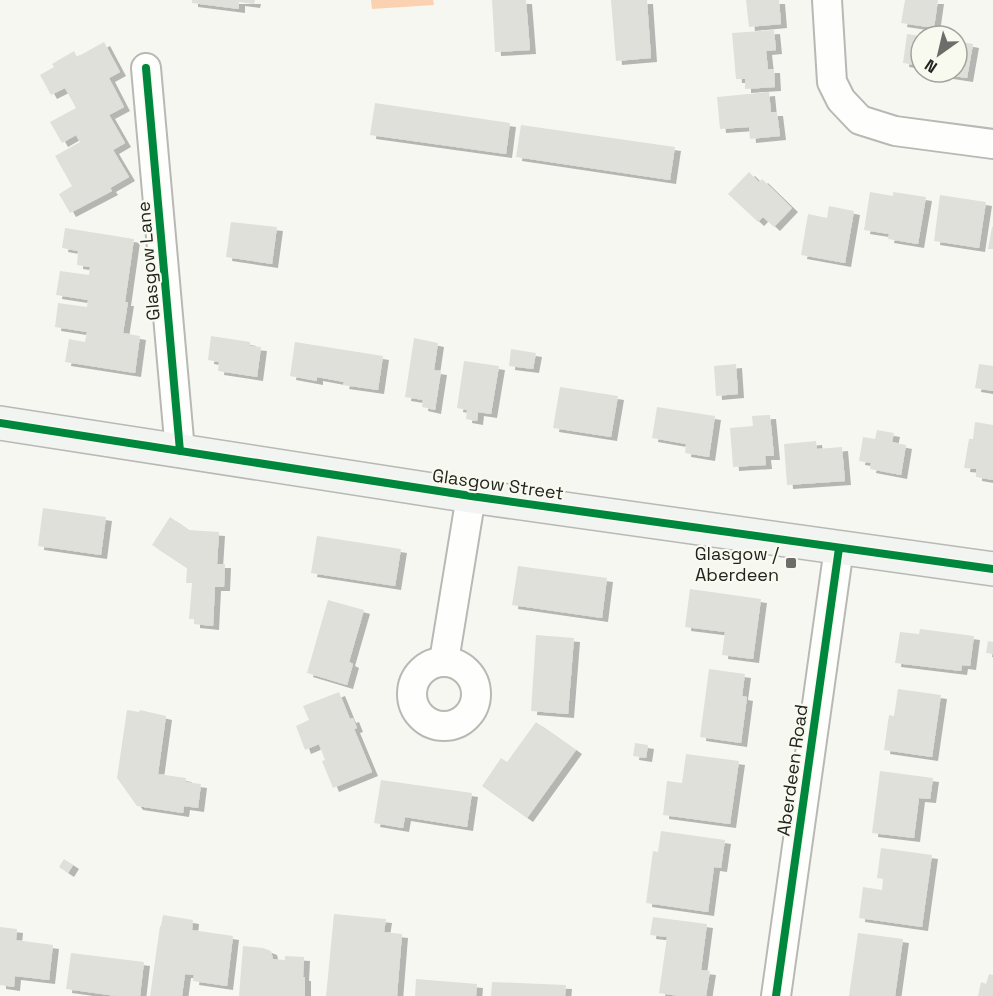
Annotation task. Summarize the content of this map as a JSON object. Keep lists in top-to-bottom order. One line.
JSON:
{"streets":{"street":["Glasgow Lane","Glasgow Street","Aberdeen Road"]},"crossings":[["Glasgow Lane","Glasgow Street"],["Glasgow Street","Aberdeen Road"]],"places":{"transit":["Glasgow / Aberdeen"]},"north":"bottom left"}
